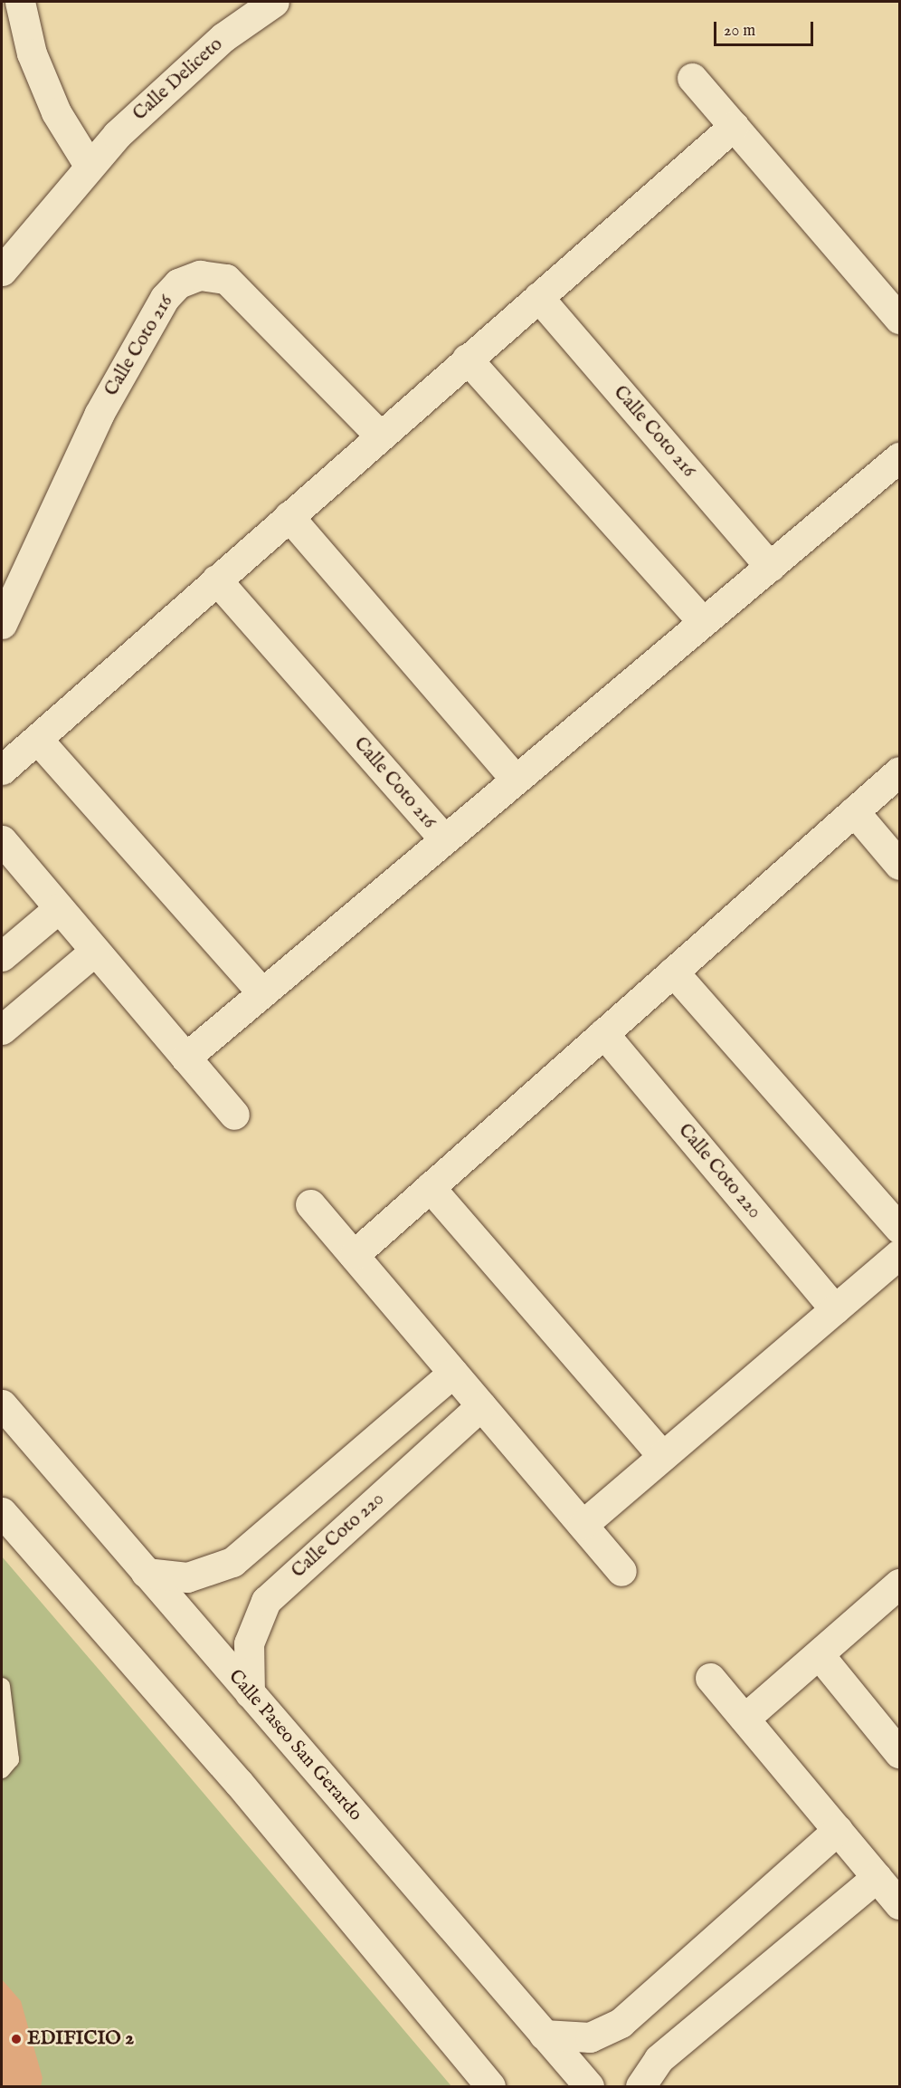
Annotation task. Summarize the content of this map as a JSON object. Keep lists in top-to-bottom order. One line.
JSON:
{"streets":{"street":["Calle Deliceto","Calle Coto 216","Calle Coto 220","Calle Paseo San Gerardo"]},"crossings":[["Calle Coto 220","Calle Paseo San Gerardo"]],"places":["EDIFICIO 2"],"scale_bar":"20 m"}
